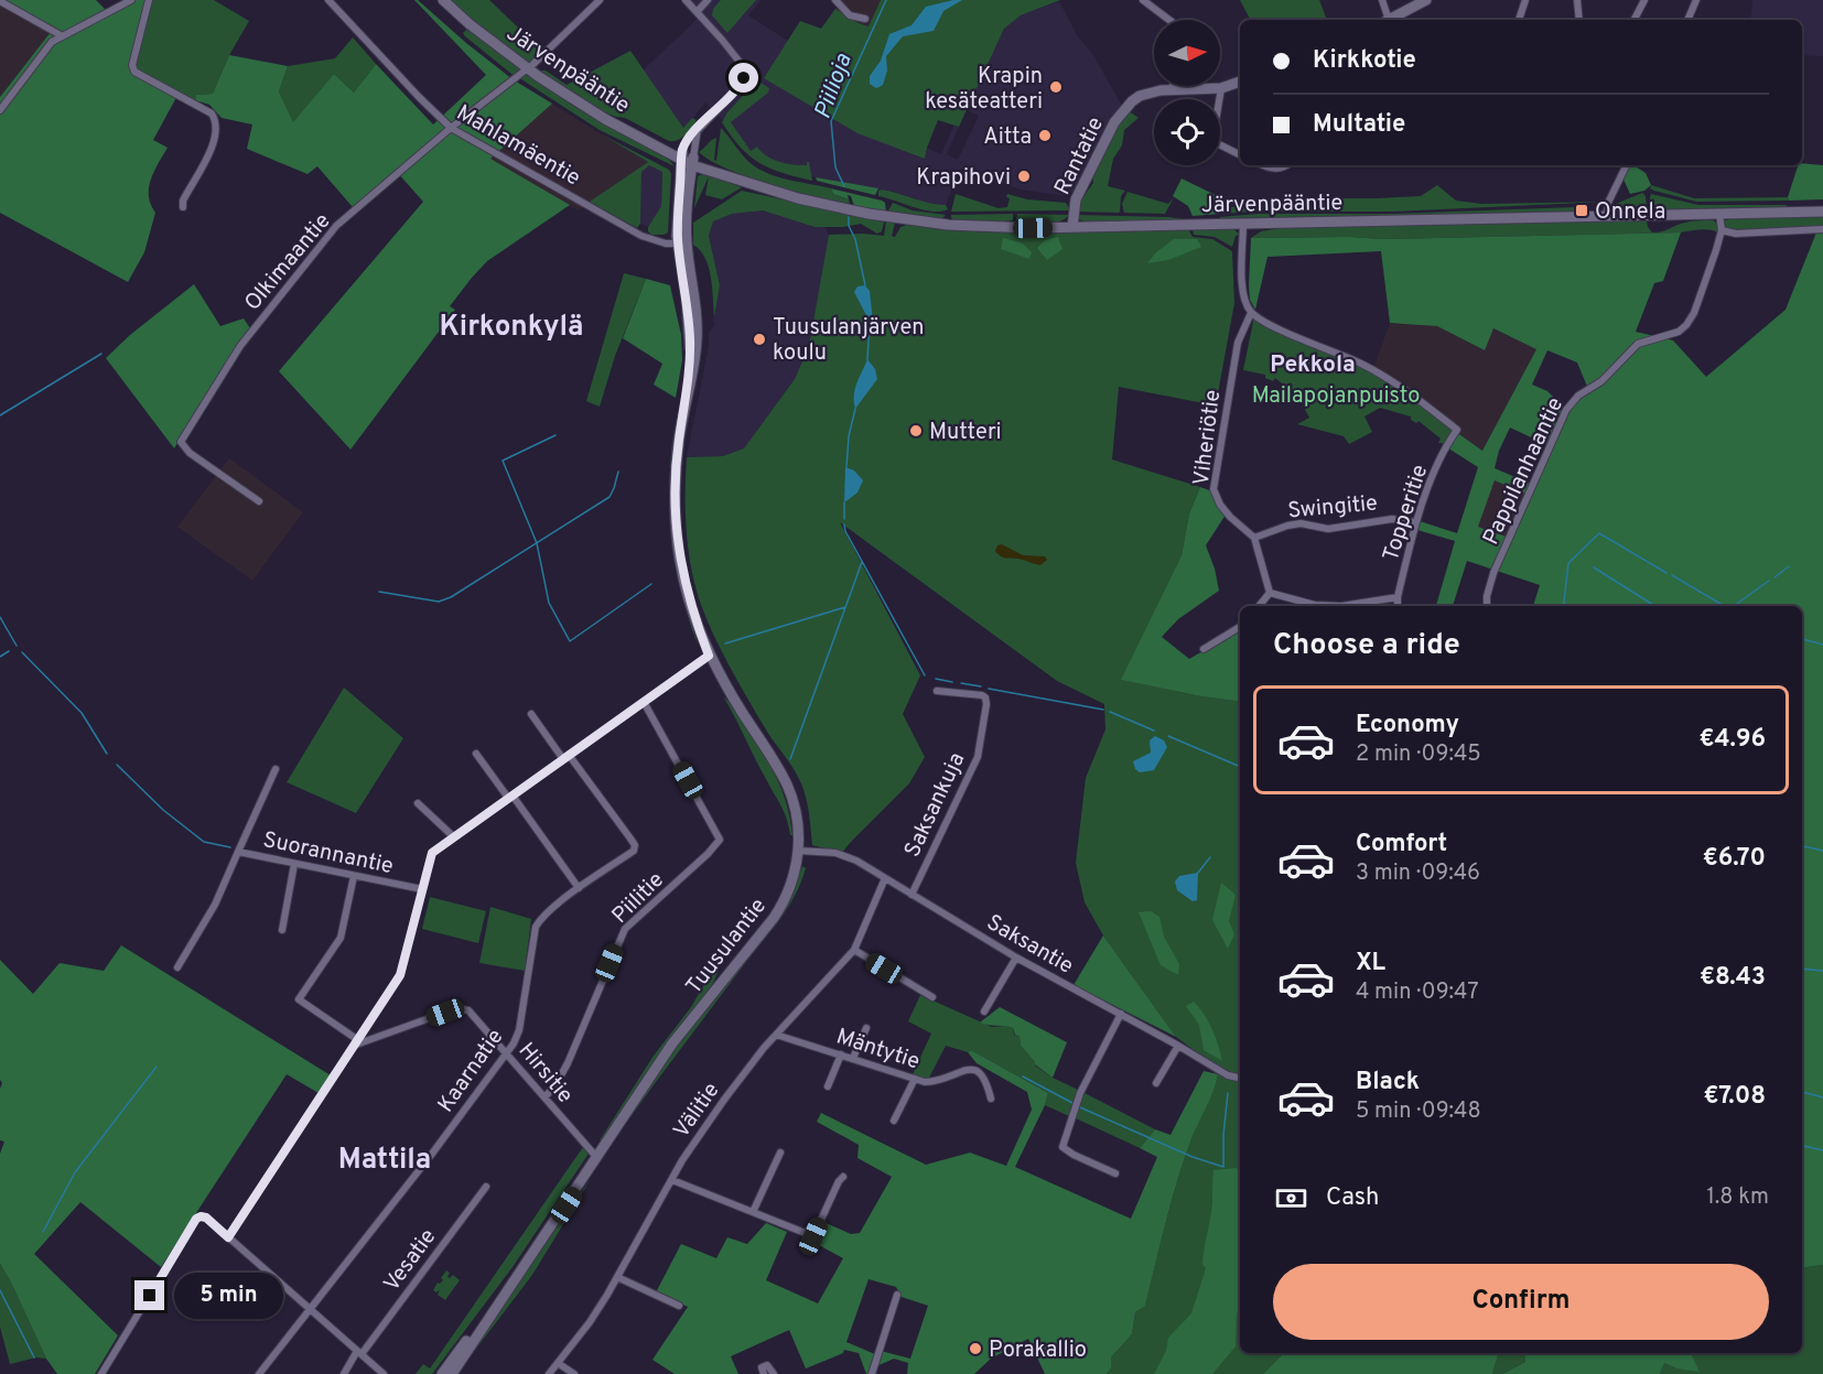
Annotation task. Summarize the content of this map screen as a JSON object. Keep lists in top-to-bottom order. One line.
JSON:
{"streets":{"main road":["Järvenpääntie","Rantatie","Tuusulantie"],"street":["Mahlamäentie","Olkimaantie","Viheriötie","Pappilanhaantie","Swingitie","Topperitie","Saksankuja","Suorannantie","Piilitie","Saksantie","Mäntytie","Kaarnatie","Hirsitie","Välitie","Vesatie"]},"crossings":[["Järvenpääntie","Rantatie"],["Järvenpääntie","Olkimaantie"],["Järvenpääntie","Pappilanhaantie"],["Järvenpääntie","Tuusulantie"],["Mahlamäentie","Olkimaantie"],["Mahlamäentie","Tuusulantie"],["Viheriötie","Swingitie"],["Viheriötie","Topperitie"],["Swingitie","Topperitie"],["Saksankuja","Saksantie"],["Piilitie","Hirsitie"],["Saksantie","Tuusulantie"],["Saksantie","Välitie"],["Tuusulantie","Hirsitie"],["Mäntytie","Välitie"],["Kaarnatie","Hirsitie"]],"districts":["Kirkonkylä","Pekkola","Mattila"],"water":["Piilioja"],"parks":["Mailapojanpuisto"],"places":{"other":["Krapin kesäteatteri","Aitta","Krapihovi","Tuusulanjärven koulu","Mutteri","Porakallio"],"transit":["Onnela"]},"north":"right","page":{"banner":["Kirkkotie","Multatie"],"heading":"Choose a ride","list":[{"name":"Economy","note":"2 min · 09:45","value":"€4.96"},{"name":"Comfort","note":"3 min · 09:46","value":"€6.70"},{"name":"XL","note":"4 min · 09:47","value":"€8.43"},{"name":"Black","note":"5 min · 09:48","value":"€7.08"}],"pay":["Cash","1.8 km"],"buttons":"Confirm","bubble":"5 min"}}
